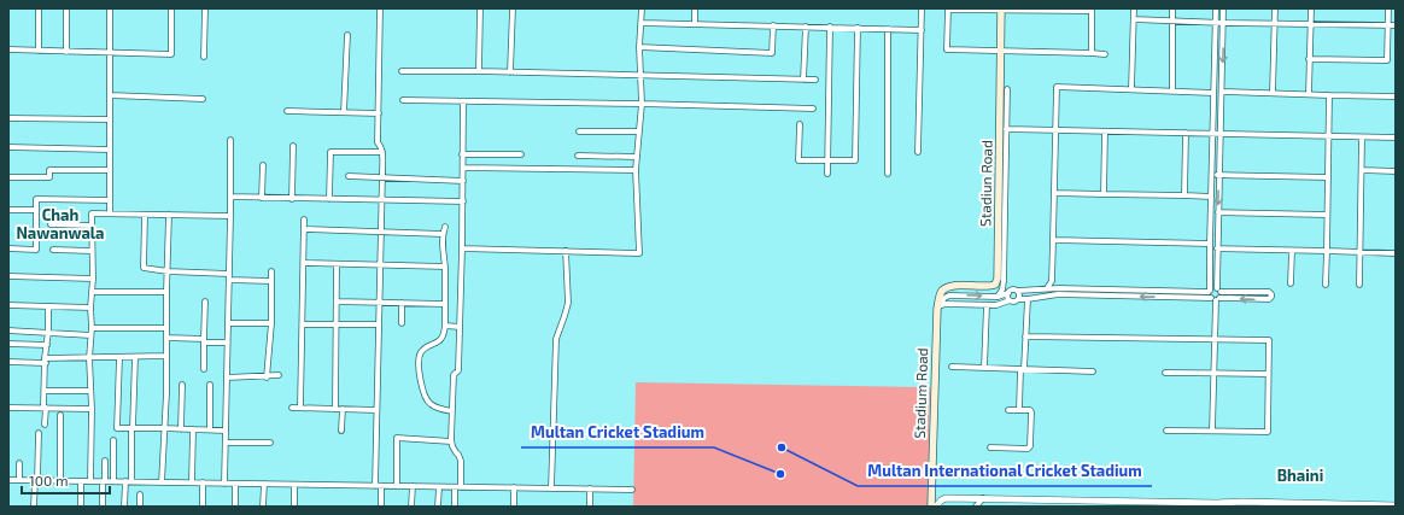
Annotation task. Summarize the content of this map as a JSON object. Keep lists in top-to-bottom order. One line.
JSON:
{"streets":{"main road":["Stadiun Road","Stadium Road"]},"crossings":[["Stadiun Road","Stadium Road"]],"districts":["Chah Nawanwala","Bhaini"],"places":["Multan International Cricket Stadium","Multan Cricket Stadium"],"scale_bar":"100 m"}
